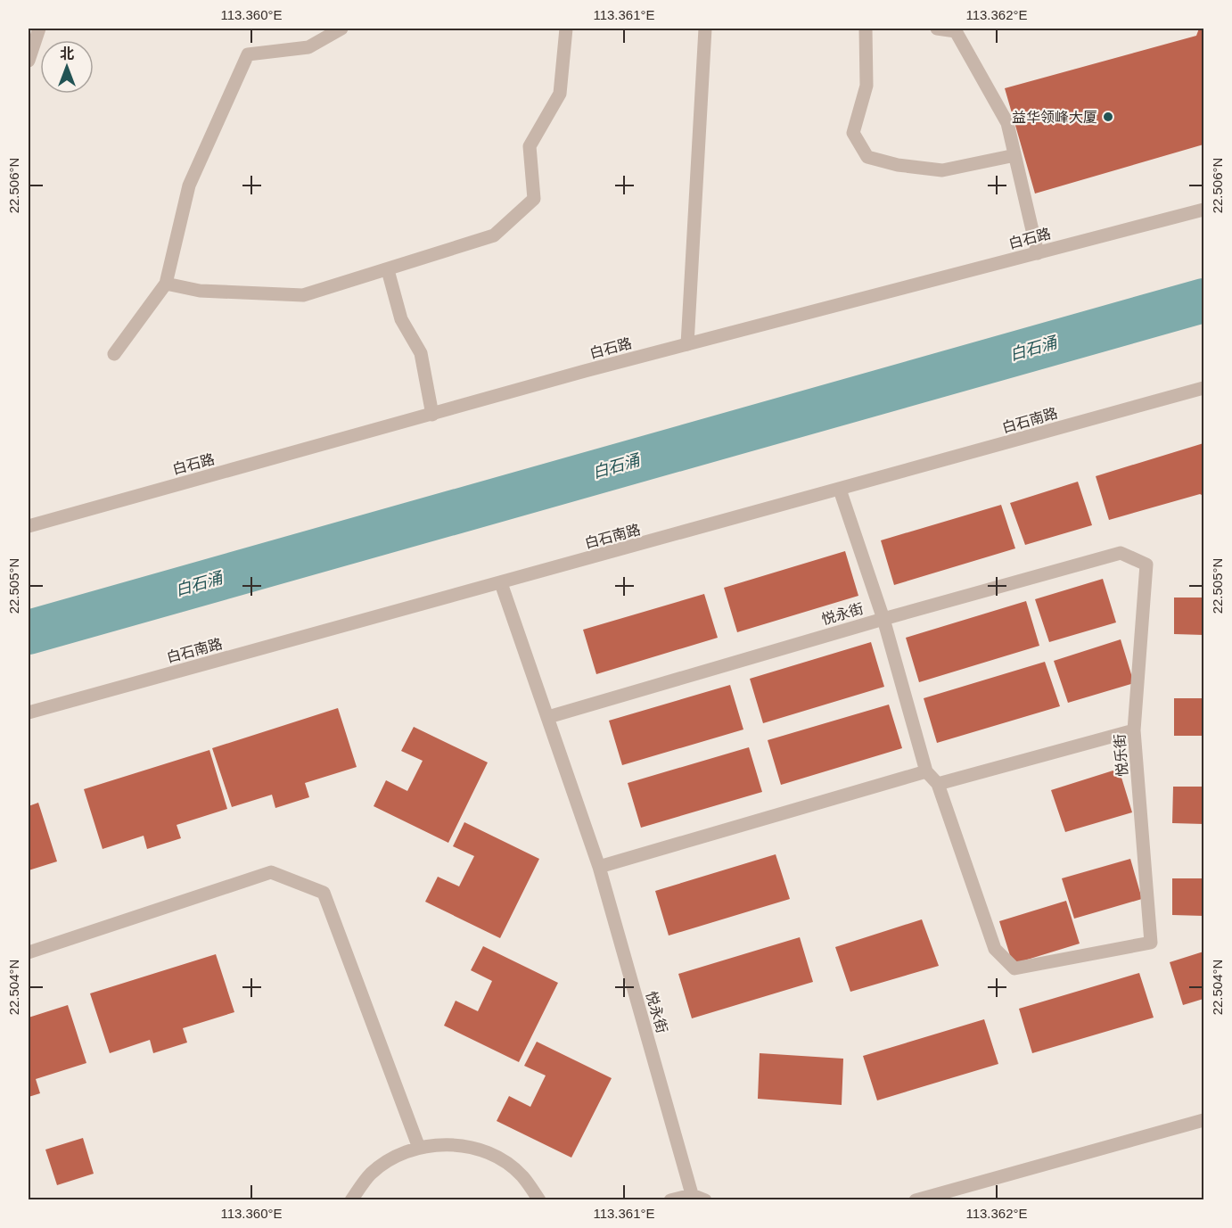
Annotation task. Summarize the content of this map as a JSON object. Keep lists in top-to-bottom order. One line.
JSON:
{"streets":{"street":["白石路","白石南路","悦永街","悦乐街"]},"crossings":[["白石南路","悦永街"],["悦永街","悦乐街"]],"water":["白石涌"],"places":["益华领峰大厦"],"north":"top","coordinates":["113.360°E","113.361°E","113.362°E","22.506°N","22.505°N","22.504°N"]}
